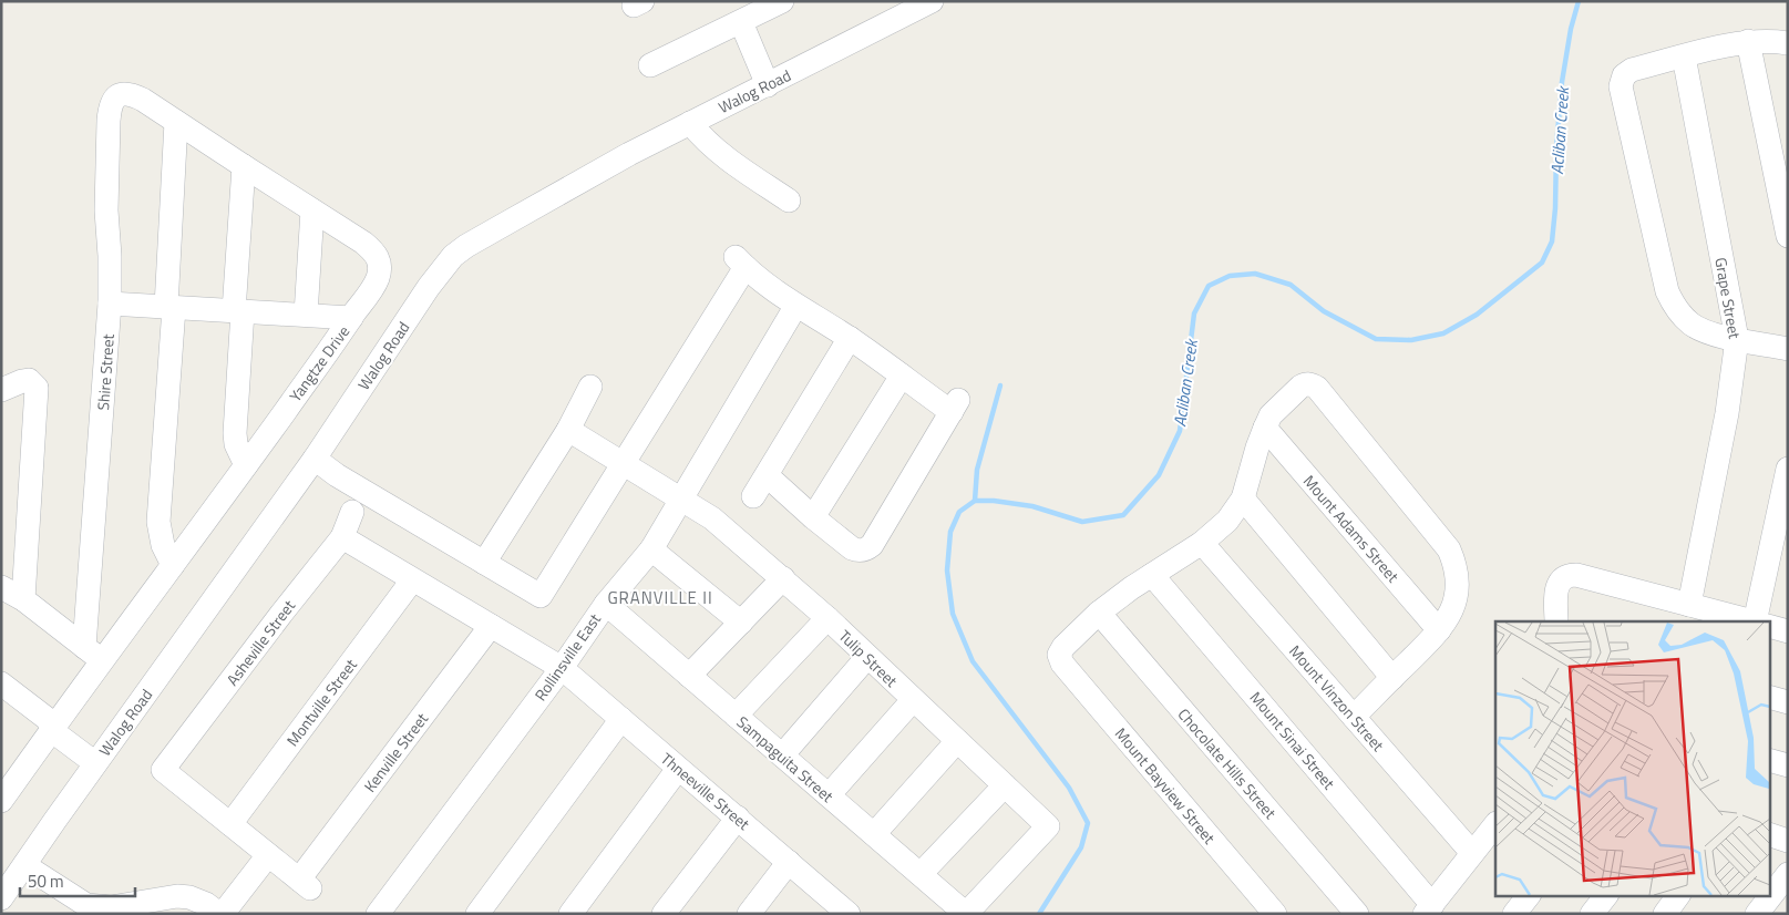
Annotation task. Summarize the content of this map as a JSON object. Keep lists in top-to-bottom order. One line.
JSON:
{"streets":{"street":["Walog Road","Grape Street","Yangtze Drive","Shire Street","Mount Adams Street","Asheville Street","Rollinsville East","Tulip Street","Mount Vinzon Street","Montville Street","Mount Sinai Street","Kenville Street","Sampaguita Street","Chocolate Hills Street","Mount Bayview Street","Thneeville Street"]},"crossings":[["Yangtze Drive","Shire Street"],["Asheville Street","Montville Street"],["Asheville Street","Thneeville Street"],["Rollinsville East","Tulip Street"],["Rollinsville East","Sampaguita Street"],["Rollinsville East","Thneeville Street"],["Tulip Street","Sampaguita Street"],["Montville Street","Thneeville Street"],["Kenville Street","Thneeville Street"],["Chocolate Hills Street","Mount Bayview Street"]],"districts":["GRANVILLE II"],"water":["Acliban Creek"],"scale_bar":"50 m"}
